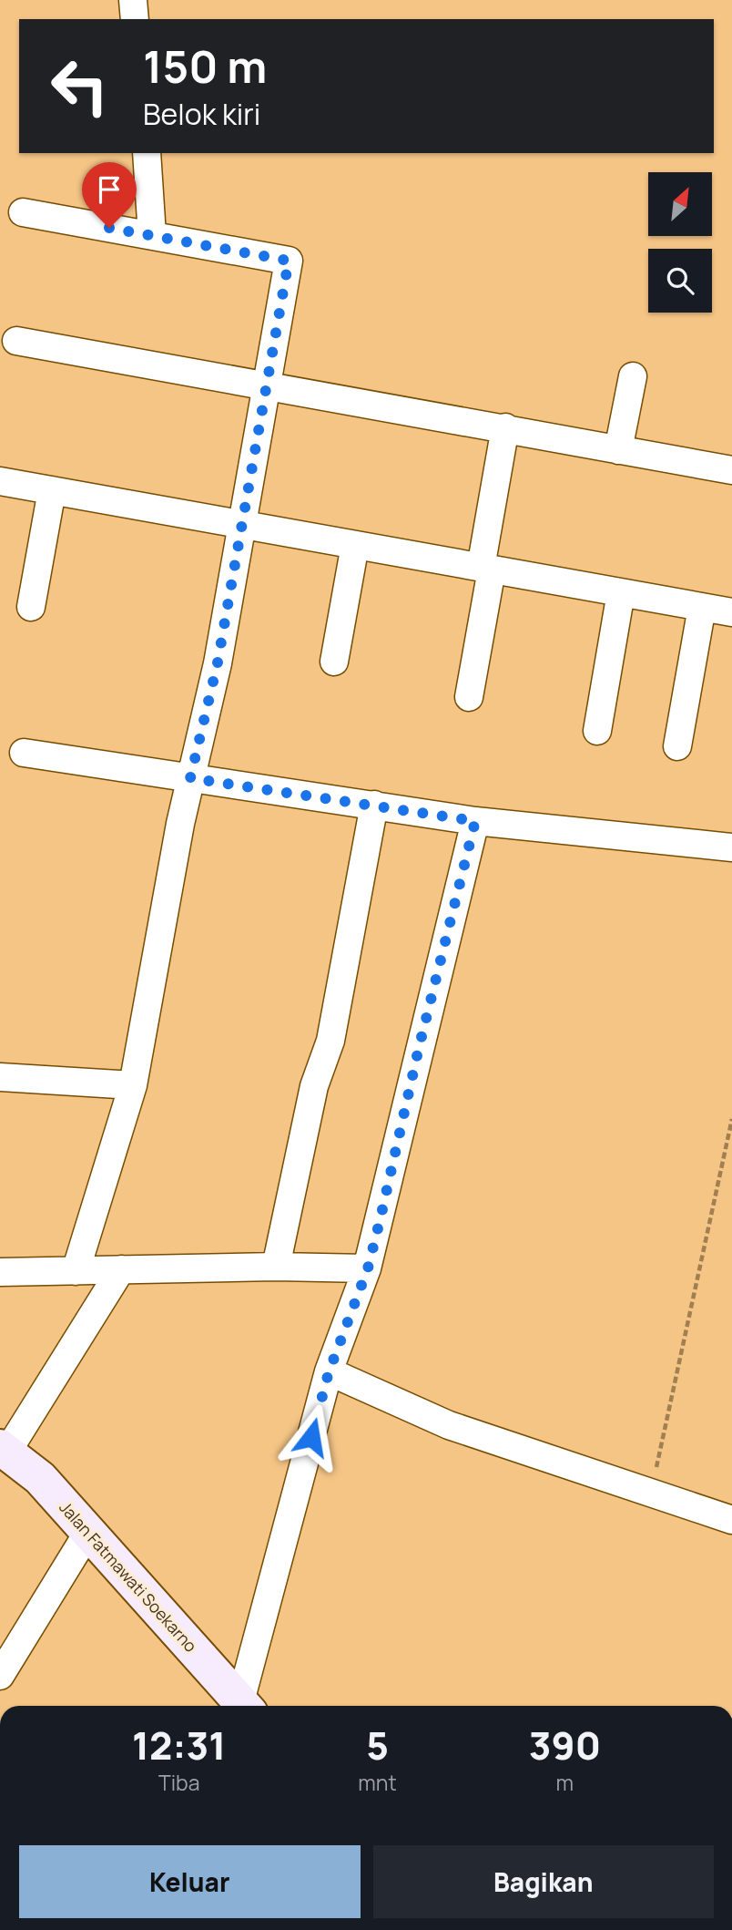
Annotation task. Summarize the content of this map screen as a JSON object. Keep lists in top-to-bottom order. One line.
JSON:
{"streets":{"main road":["Jalan Fatmawati Soekarno"]},"north":"top right","page":{"turn":["150 m","Belok kiri"],"eta":["12:31","Tiba","5","mnt","390","m"],"buttons":["Keluar","Bagikan"]}}
